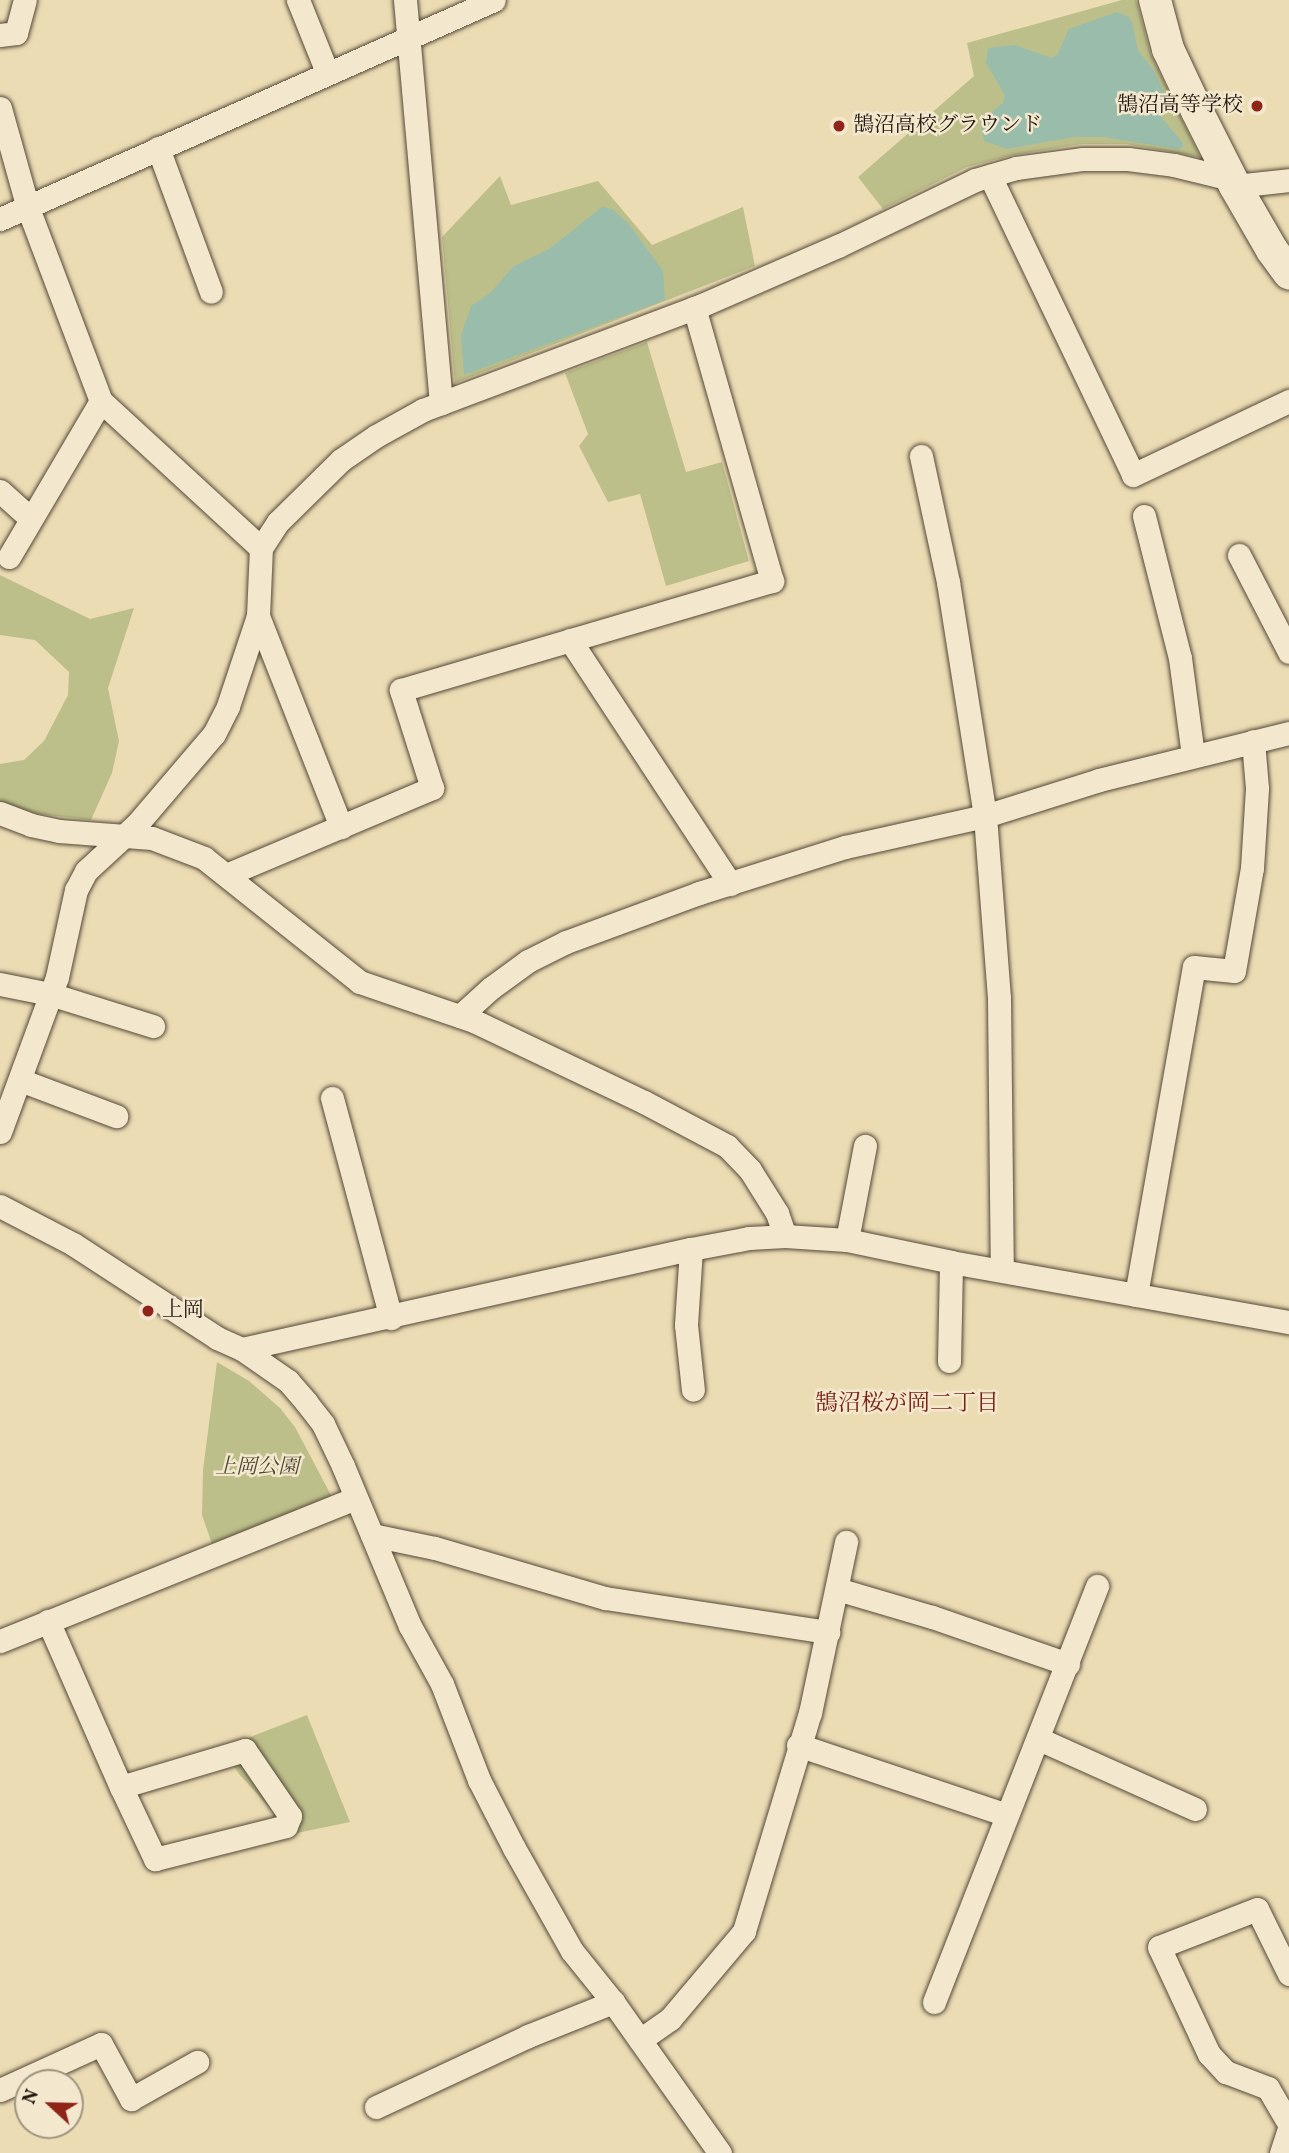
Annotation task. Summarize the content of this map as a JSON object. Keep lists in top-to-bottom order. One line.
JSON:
{"districts":["鵠沼桜が岡二丁目"],"parks":["上岡公園"],"places":["鵠沼高等学校","鵠沼高校グラウンド","上岡"],"north":"left"}
